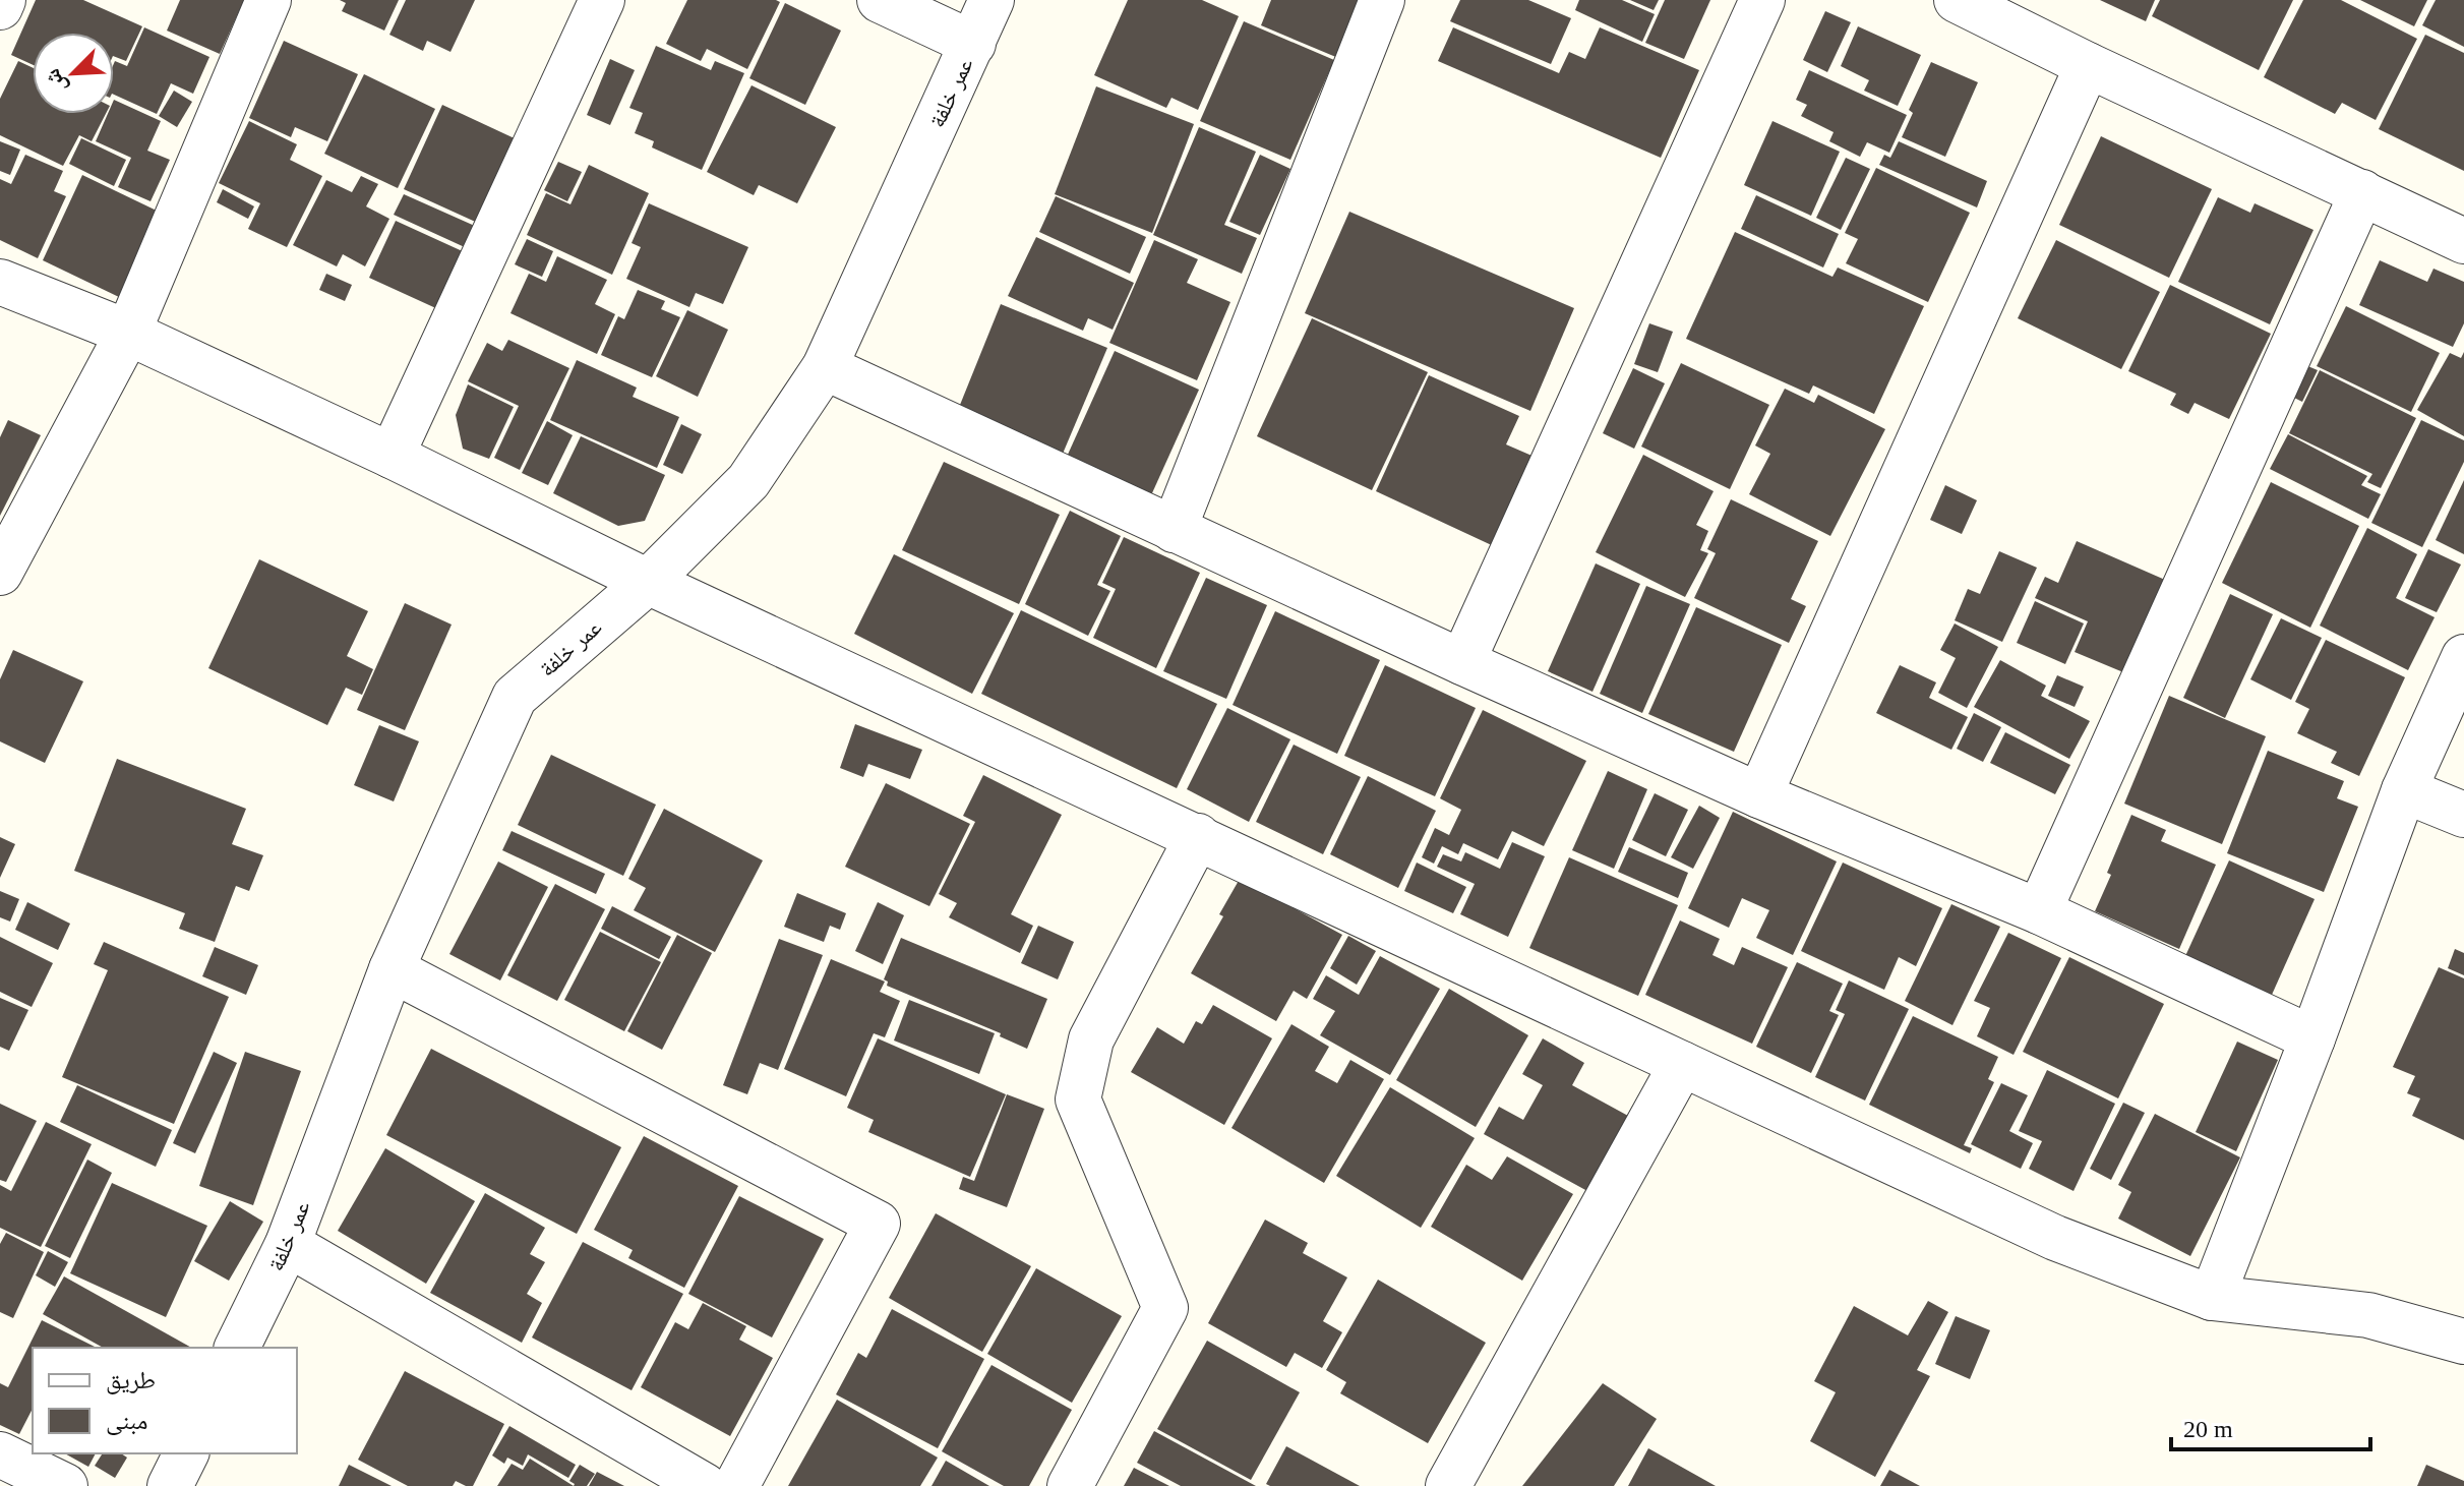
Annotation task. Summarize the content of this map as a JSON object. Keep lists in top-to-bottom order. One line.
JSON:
{"streets":{"street":["عمر خلفة"]},"legend":["طريق","مبنى"],"scale_bar":"20 m","north":"bottom left"}
